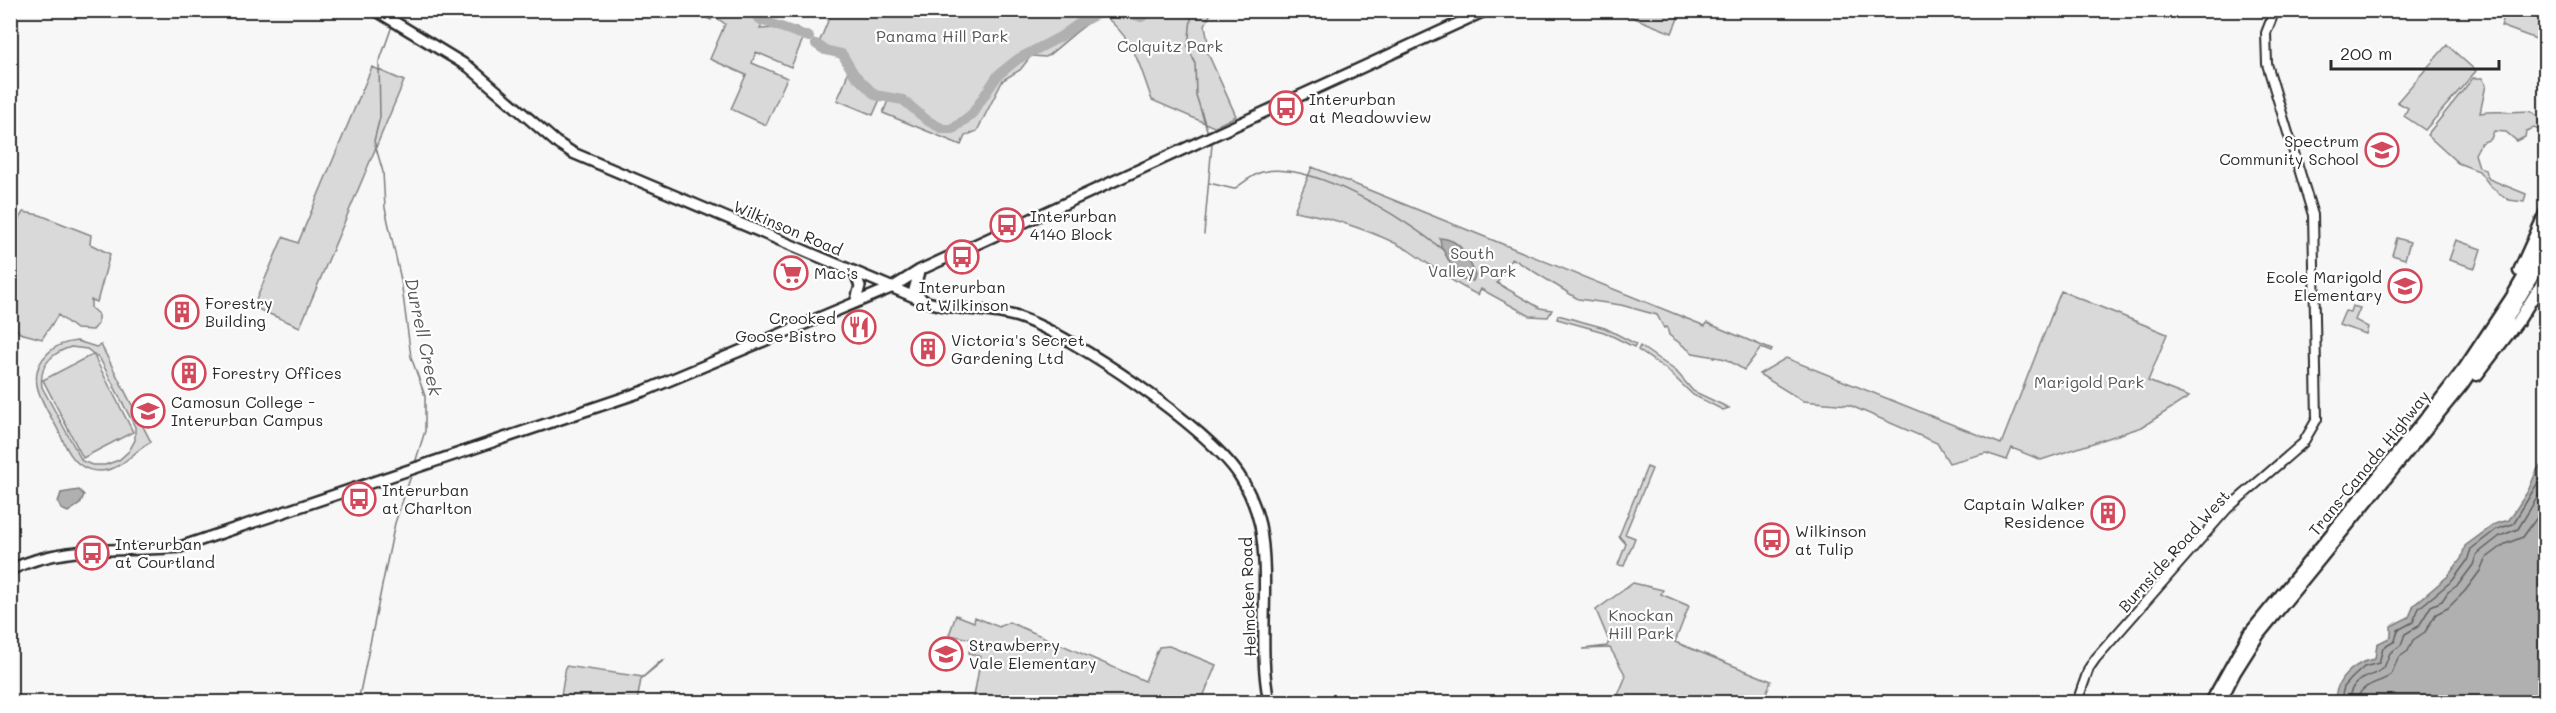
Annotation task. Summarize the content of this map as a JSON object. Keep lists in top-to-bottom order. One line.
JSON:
{"streets":{"highway":["Trans-Canada Highway"],"main road":["Wilkinson Road","Helmcken Road"],"street":["Burnside Road West"]},"crossings":[["Wilkinson Road","Helmcken Road"]],"water":["Durrell Creek"],"parks":["Panama Hill Park","Colquitz Park","South Valley Park","Marigold Park","Knockan Hill Park"],"places":{"bus stop":["Interurban at Meadowview","Interurban 4140 Block","Interurban at Wilkinson","Interurban at Charlton","Wilkinson at Tulip","Interurban at Courtland"],"school or university":["Spectrum Community School","Ecole Marigold Elementary","Camosun College - Interurban Campus","Strawberry Vale Elementary"],"supermarket":["Mac’s"],"building":["Forestry Building","Victoria's Secret Gardening Ltd","Forestry Offices","Captain Walker Residence"],"restaurant":["Crooked Goose Bistro"]},"scale_bar":"200 m"}
